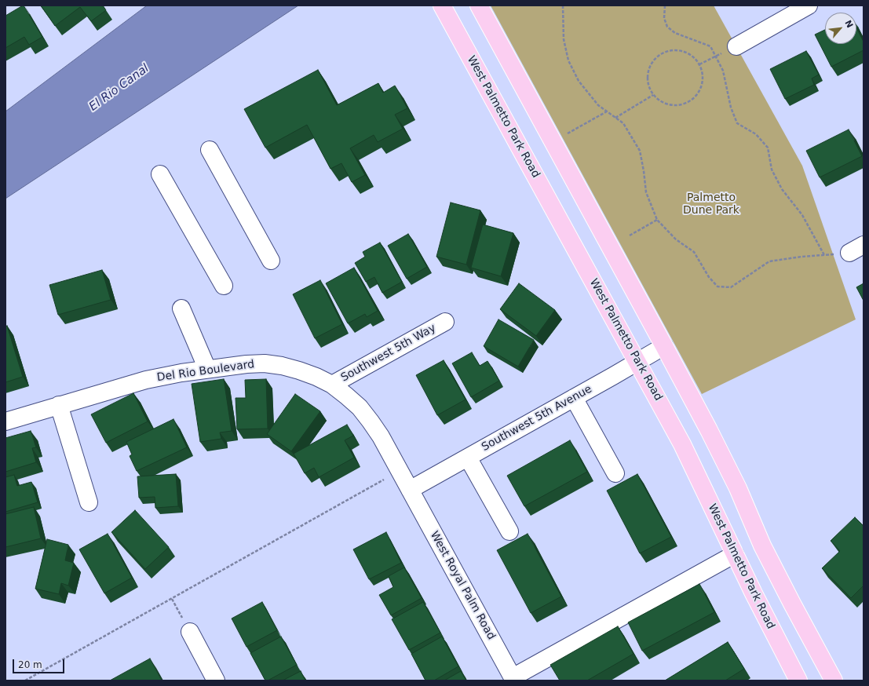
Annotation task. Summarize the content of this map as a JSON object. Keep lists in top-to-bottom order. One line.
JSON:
{"streets":{"main road":["West Palmetto Park Road"],"street":["Southwest 5th Way","Del Rio Boulevard","Southwest 5th Avenue","West Royal Palm Road"]},"crossings":[["West Palmetto Park Road","Southwest 5th Avenue"],["Southwest 5th Way","Del Rio Boulevard"],["Del Rio Boulevard","Southwest 5th Avenue"],["Del Rio Boulevard","West Royal Palm Road"],["Southwest 5th Avenue","West Royal Palm Road"]],"water":["El Rio Canal"],"parks":["Palmetto Dune Park"],"scale_bar":"20 m","north":"top right"}
